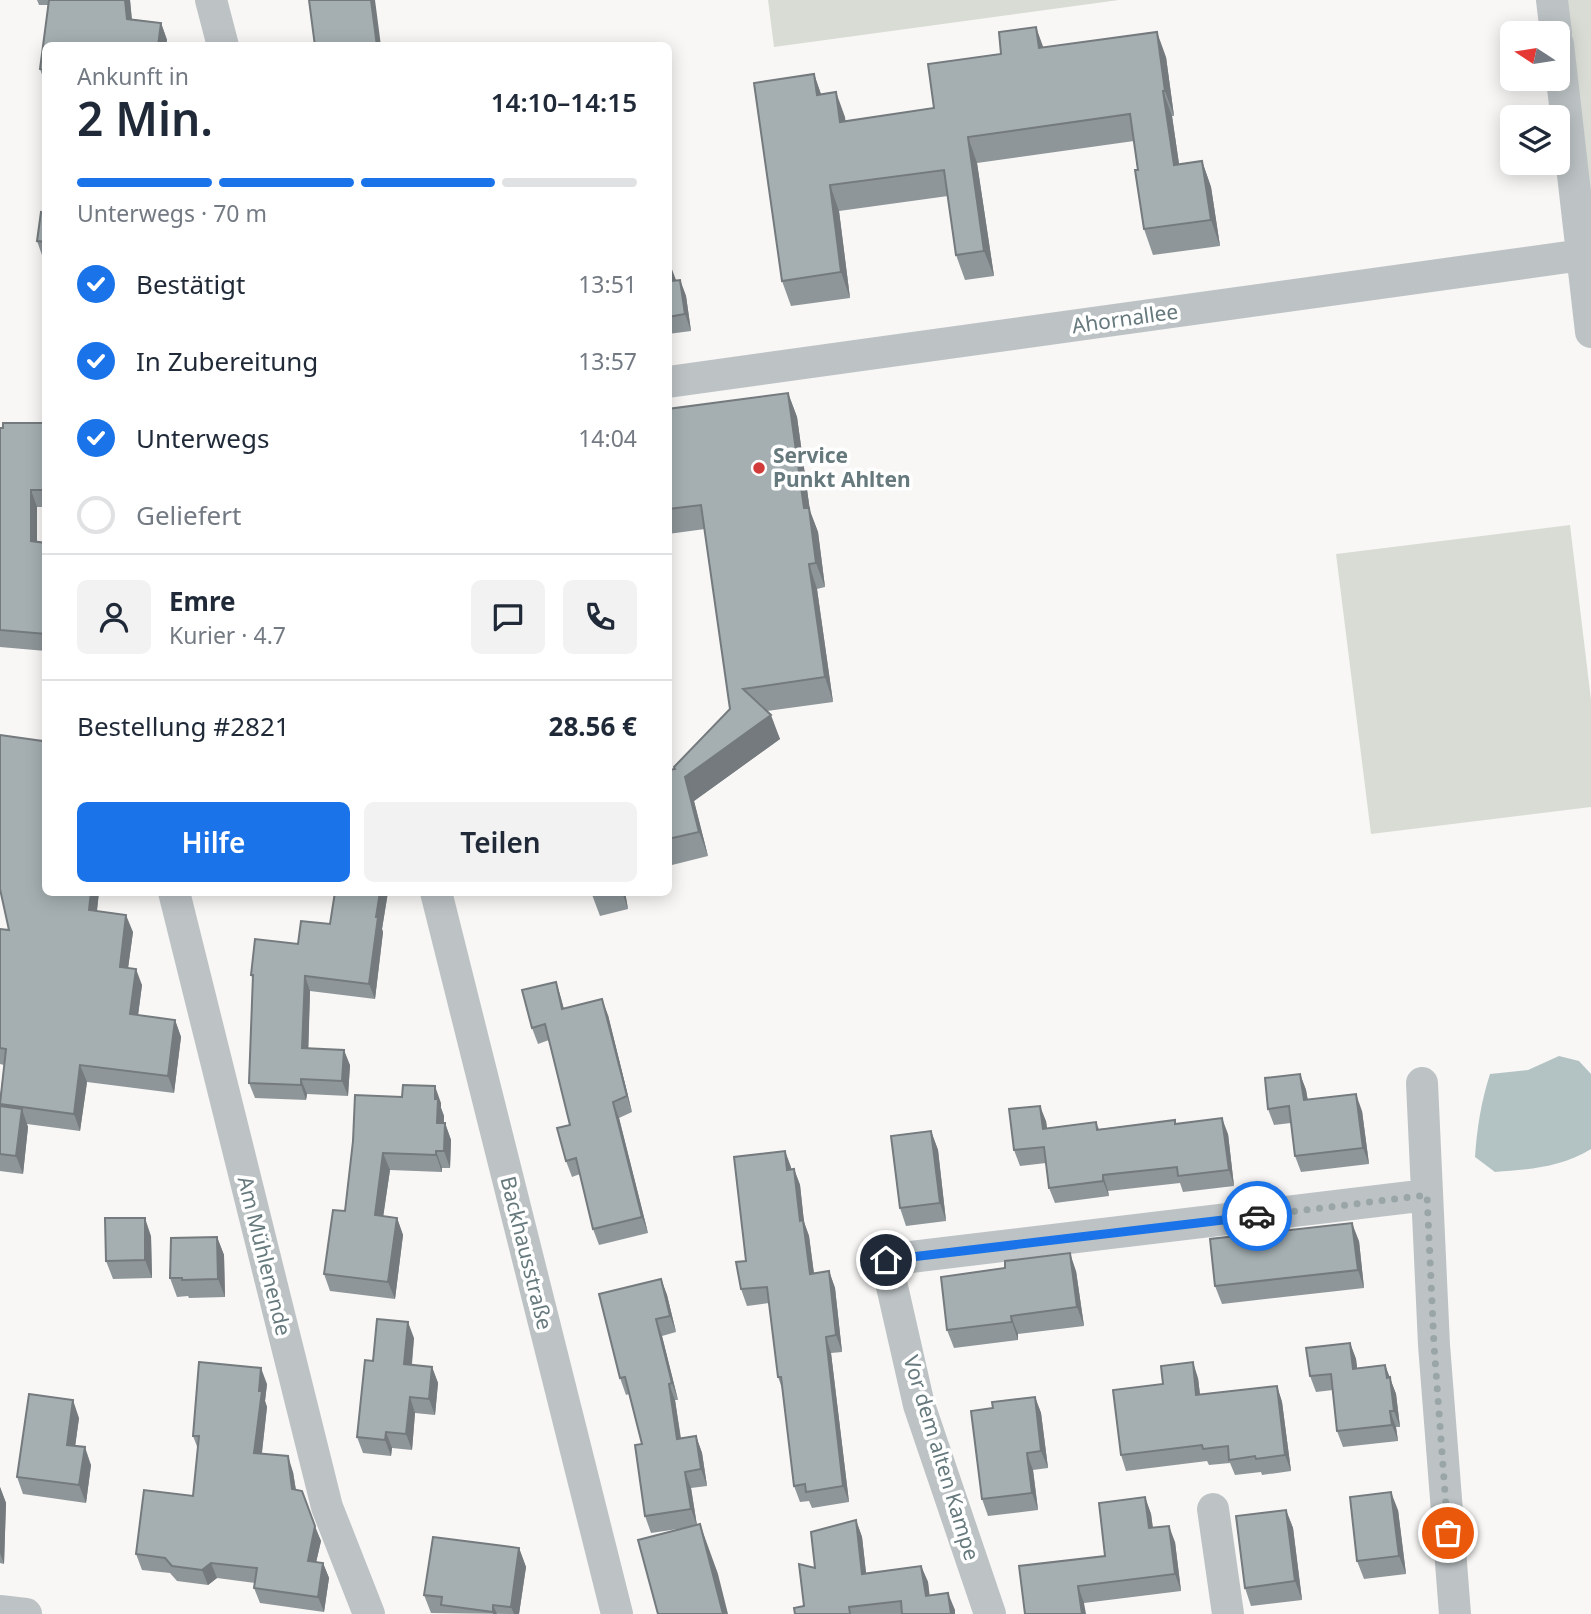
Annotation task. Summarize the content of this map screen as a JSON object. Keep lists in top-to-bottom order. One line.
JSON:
{"streets":{"street":["Ahornallee","Backhausstraße","Am Mühlenende","Vor dem alten Kampe"]},"places":["Service Punkt Ahlten"],"north":"left","page":{"heading":["2 Min.","Ankunft in","14:10–14:15"],"panel":["Emre","Kurier · 4.7","Bestellung #2821","28.56 €"],"bar":"Unterwegs · 70 m","list":[["Bestätigt","13:51"],["In Zubereitung","13:57"],["Unterwegs","14:04"],"Geliefert"],"buttons":["Hilfe","Teilen"]}}
